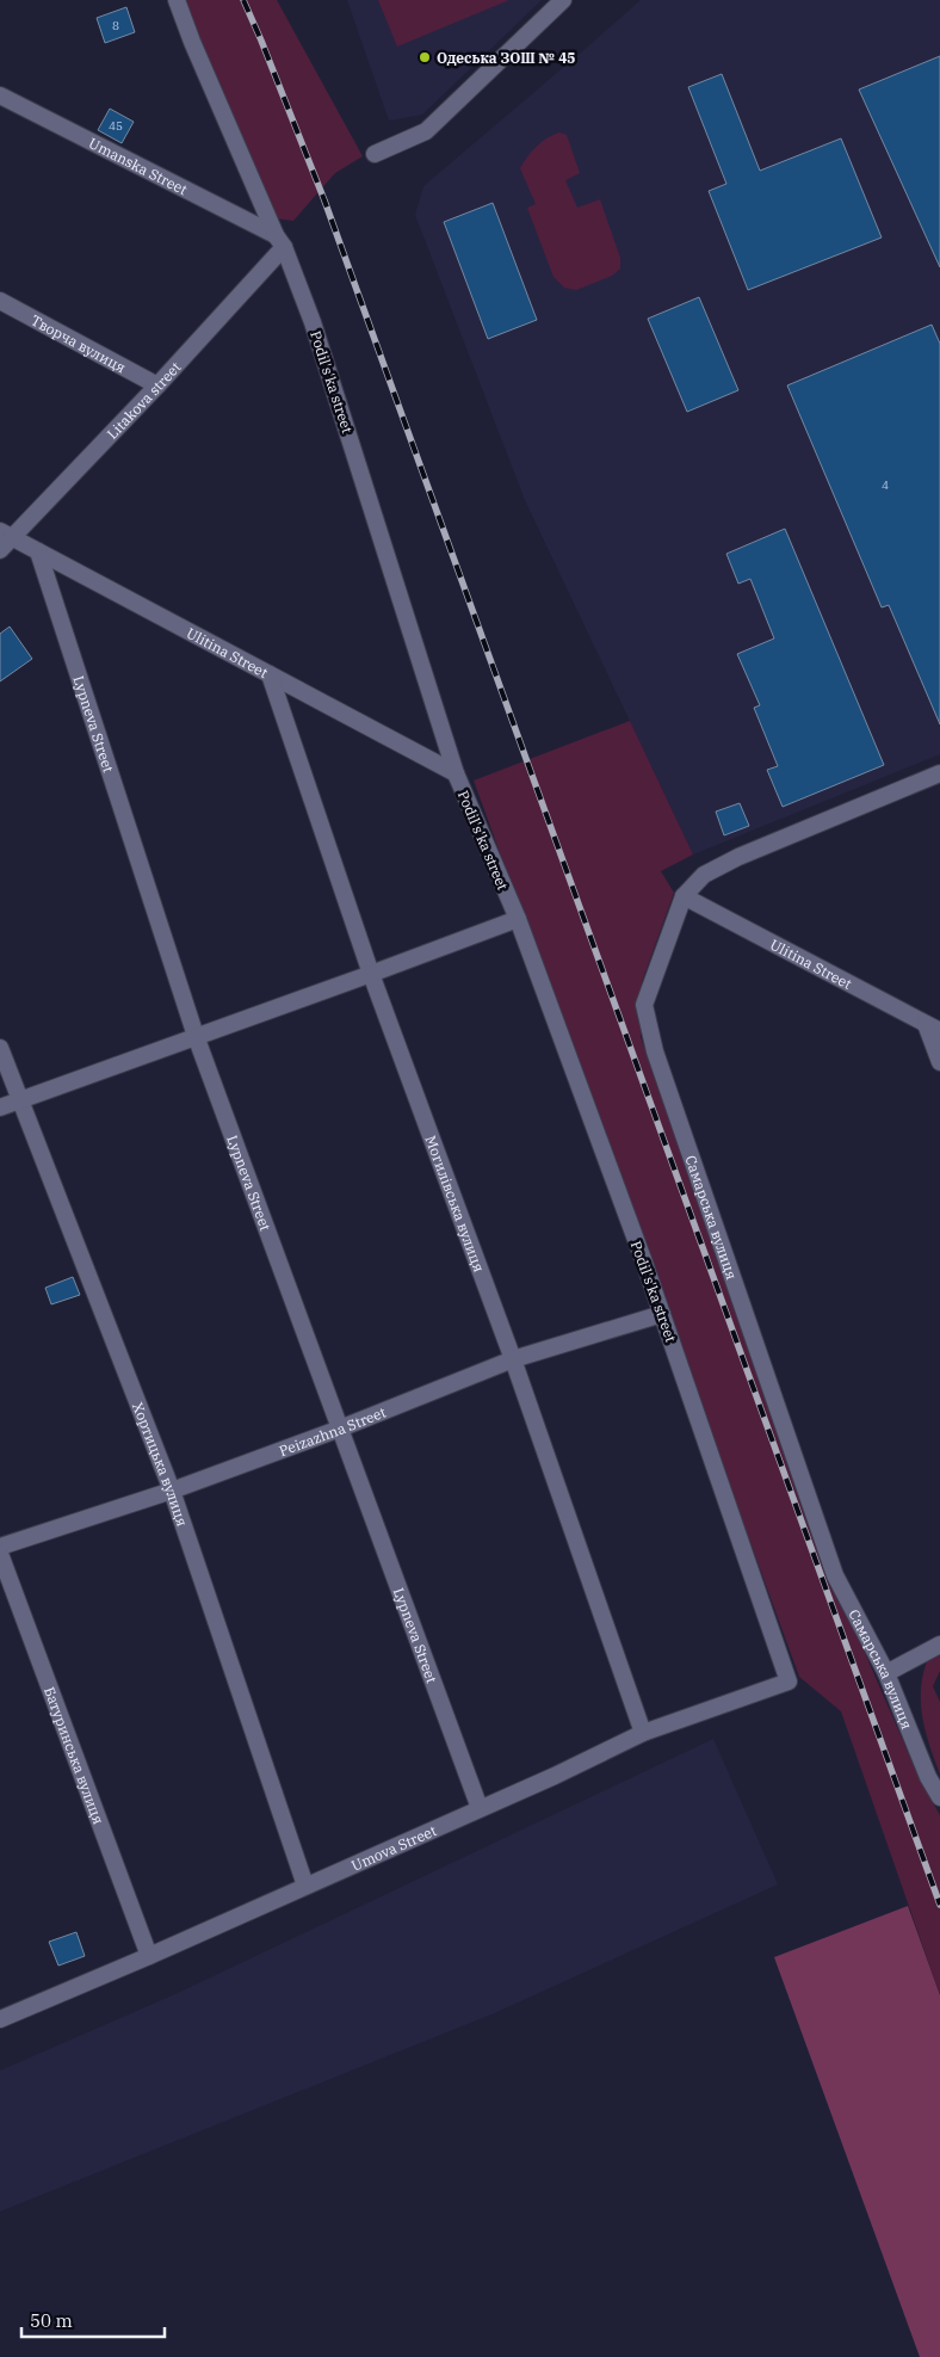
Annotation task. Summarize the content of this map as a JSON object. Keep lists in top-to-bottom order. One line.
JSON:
{"streets":{"street":["Umanska Street","Творча вулиця","Podil's'ka street","Litakova street","Ulitina Street","Lypneva Street","Могилівська вулиця","Самарська вулиця","Peizazhna Street","Хортицька вулиця","Батуринська вулиця","Umova Street"]},"crossings":[["Umanska Street","Podil's'ka street"],["Umanska Street","Litakova street"],["Творча вулиця","Litakova street"],["Podil's'ka street","Litakova street"],["Podil's'ka street","Ulitina Street"],["Podil's'ka street","Peizazhna Street"],["Podil's'ka street","Umova Street"],["Litakova street","Ulitina Street"],["Ulitina Street","Lypneva Street"],["Ulitina Street","Могилівська вулиця"],["Ulitina Street","Самарська вулиця"],["Lypneva Street","Peizazhna Street"],["Lypneva Street","Umova Street"],["Могилівська вулиця","Peizazhna Street"],["Могилівська вулиця","Umova Street"],["Peizazhna Street","Хортицька вулиця"],["Хортицька вулиця","Umova Street"],["Батуринська вулиця","Umova Street"]],"places":["Одеська ЗОШ № 45"],"house_numbers":["8","45","4"],"scale_bar":"50 m"}
